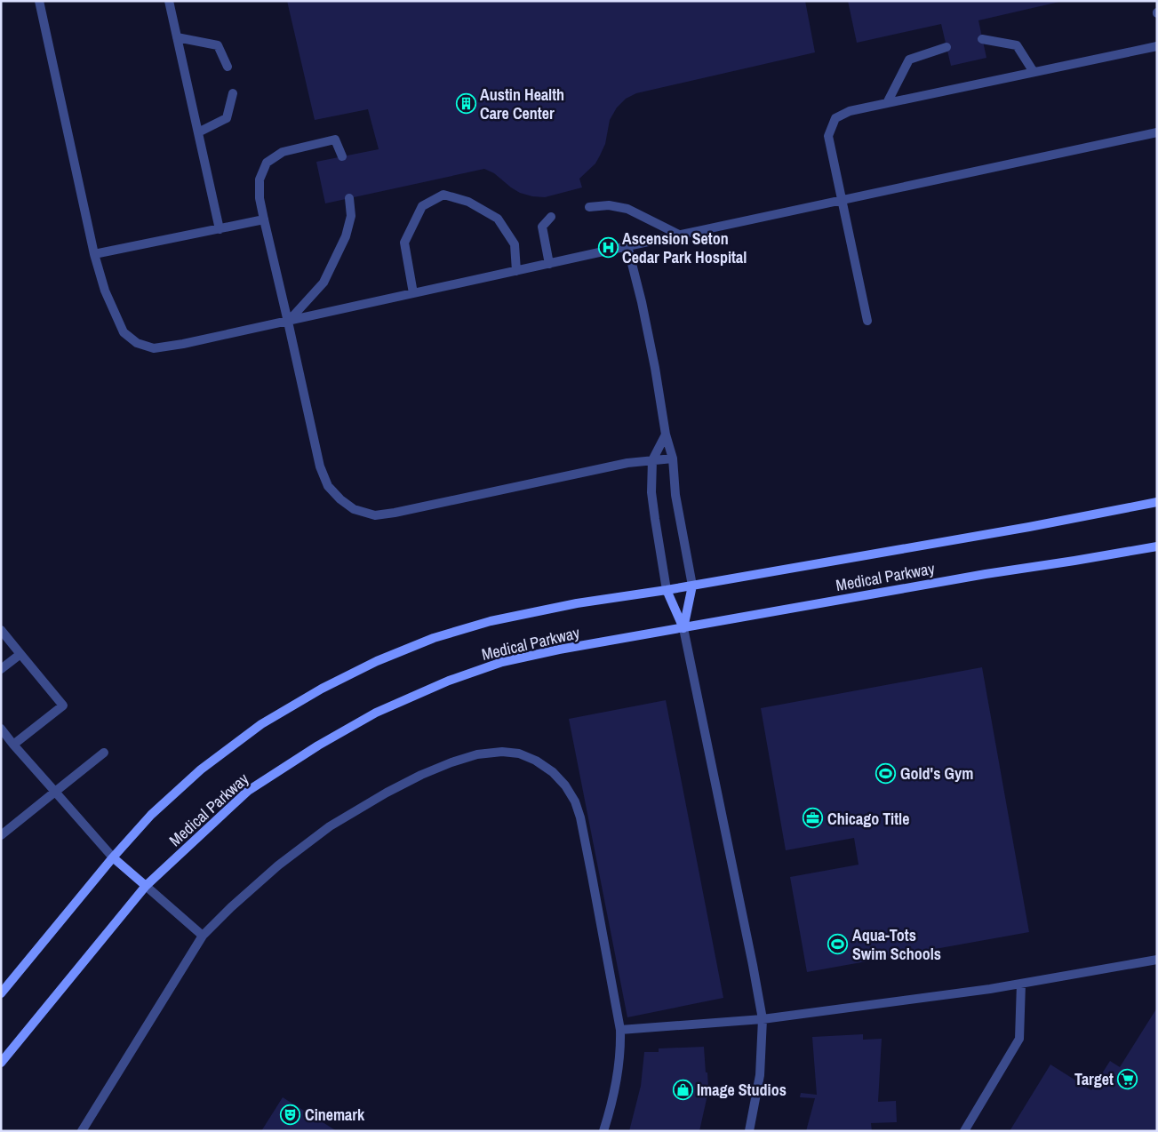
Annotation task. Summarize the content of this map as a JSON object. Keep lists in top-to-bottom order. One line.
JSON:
{"streets":{"street":["Medical Parkway"]},"places":{"building":["Austin Health Care Center"],"hospital":["Ascension Seton Cedar Park Hospital"],"sports":["Gold's Gym","Aqua-Tots Swim Schools"],"office":["Chicago Title"],"supermarket":["Target"],"shop":["Image Studios"],"theatre":["Cinemark"]}}
